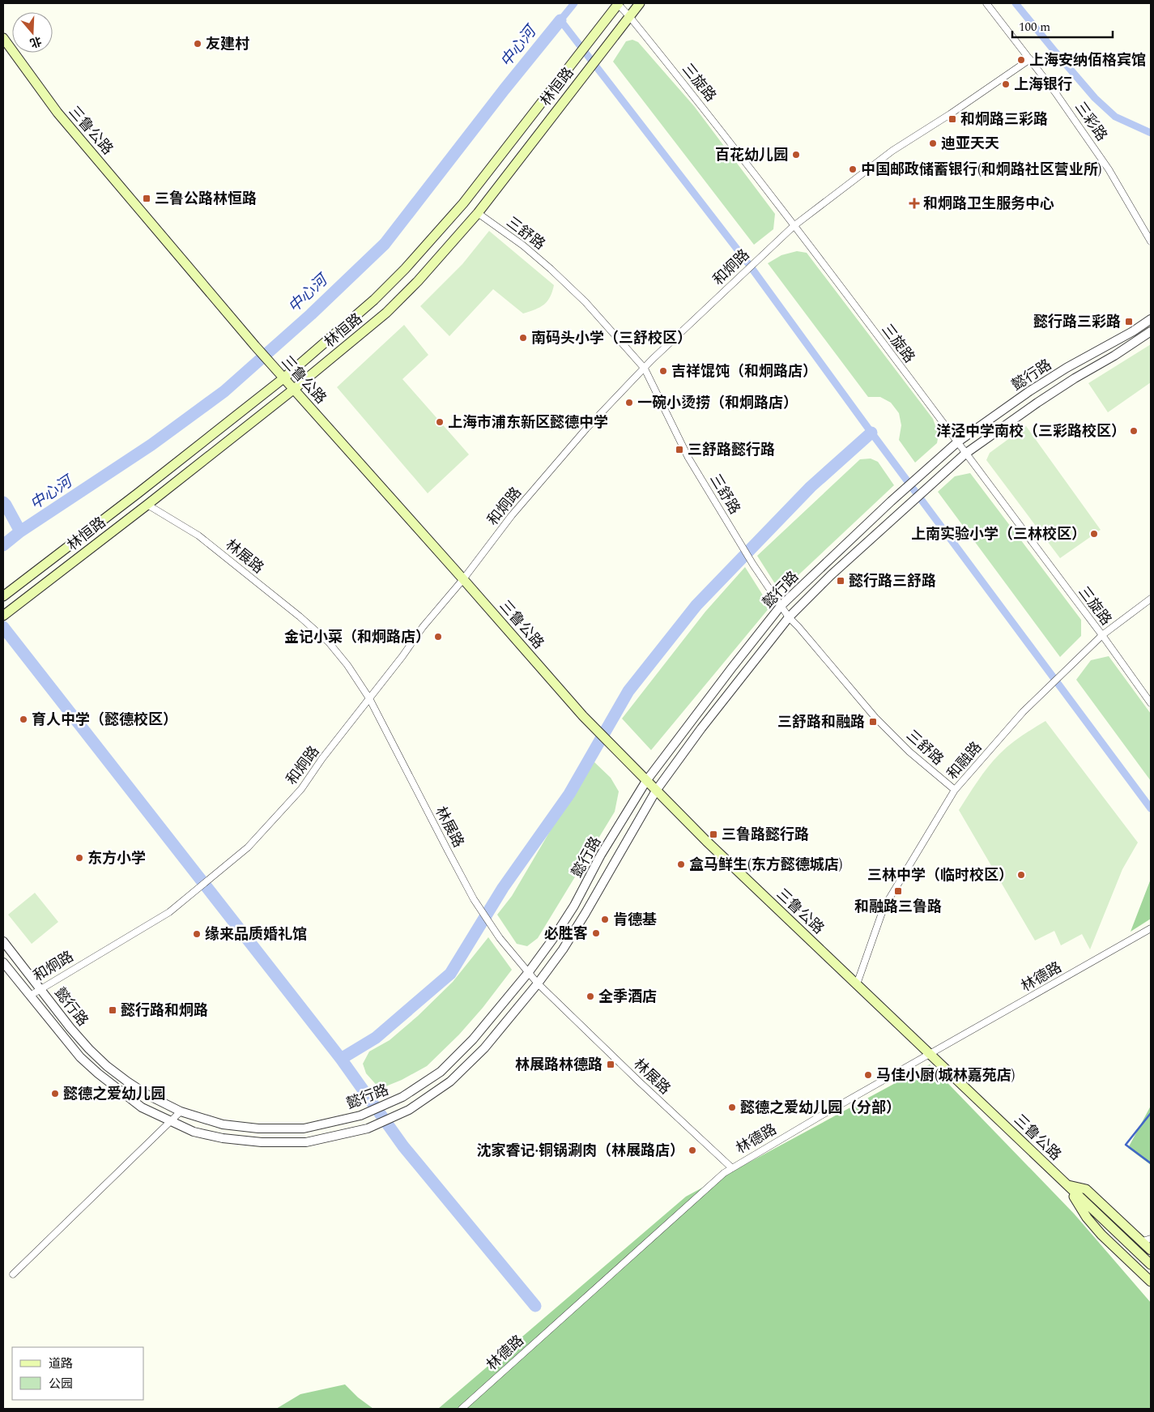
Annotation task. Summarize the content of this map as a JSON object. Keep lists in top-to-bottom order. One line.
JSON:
{"streets":{"main road":["林恒路","三鲁公路"],"street":["三旋路","三彩路","三舒路","和炯路","懿行路","林展路","和融路","林德路"]},"crossings":[["三旋路","林恒路"],["三旋路","和炯路"],["三旋路","懿行路"],["三旋路","和融路"],["林恒路","三鲁公路"],["林恒路","三舒路"],["林恒路","林展路"],["三彩路","和炯路"],["三鲁公路","和炯路"],["三鲁公路","懿行路"],["三鲁公路","和融路"],["三鲁公路","林德路"],["三舒路","和炯路"],["三舒路","懿行路"],["三舒路","和融路"],["和炯路","懿行路"],["和炯路","林展路"],["懿行路","林展路"],["林展路","林德路"]],"water":["中心河"],"places":{"other":["友建村","上海安纳佰格宾馆","上海银行","迪亚天天","百花幼儿园","中国邮政储蓄银行(和炯路社区营业所)","南码头小学（三舒校区）","吉祥馄饨（和炯路店）","一碗小烫捞（和炯路店）","上海市浦东新区懿德中学","洋泾中学南校（三彩路校区）","上南实验小学（三林校区）","金记小菜（和炯路店）","育人中学（懿德校区）","东方小学","盒马鲜生(东方懿德城店)","三林中学（临时校区）","肯德基","必胜客","缘来品质婚礼馆","全季酒店","马佳小厨(城林嘉苑店)","懿德之爱幼儿园","懿德之爱幼儿园（分部）","沈家睿记·铜锅涮肉（林展路店）"],"transit":["和炯路三彩路","三鲁公路林恒路","懿行路三彩路","三舒路懿行路","懿行路三舒路","三舒路和融路","三鲁路懿行路","和融路三鲁路","懿行路和炯路","林展路林德路"],"health":["和炯路卫生服务中心"]},"legend":["道路","公园"],"scale_bar":"100 m","north":"bottom"}
